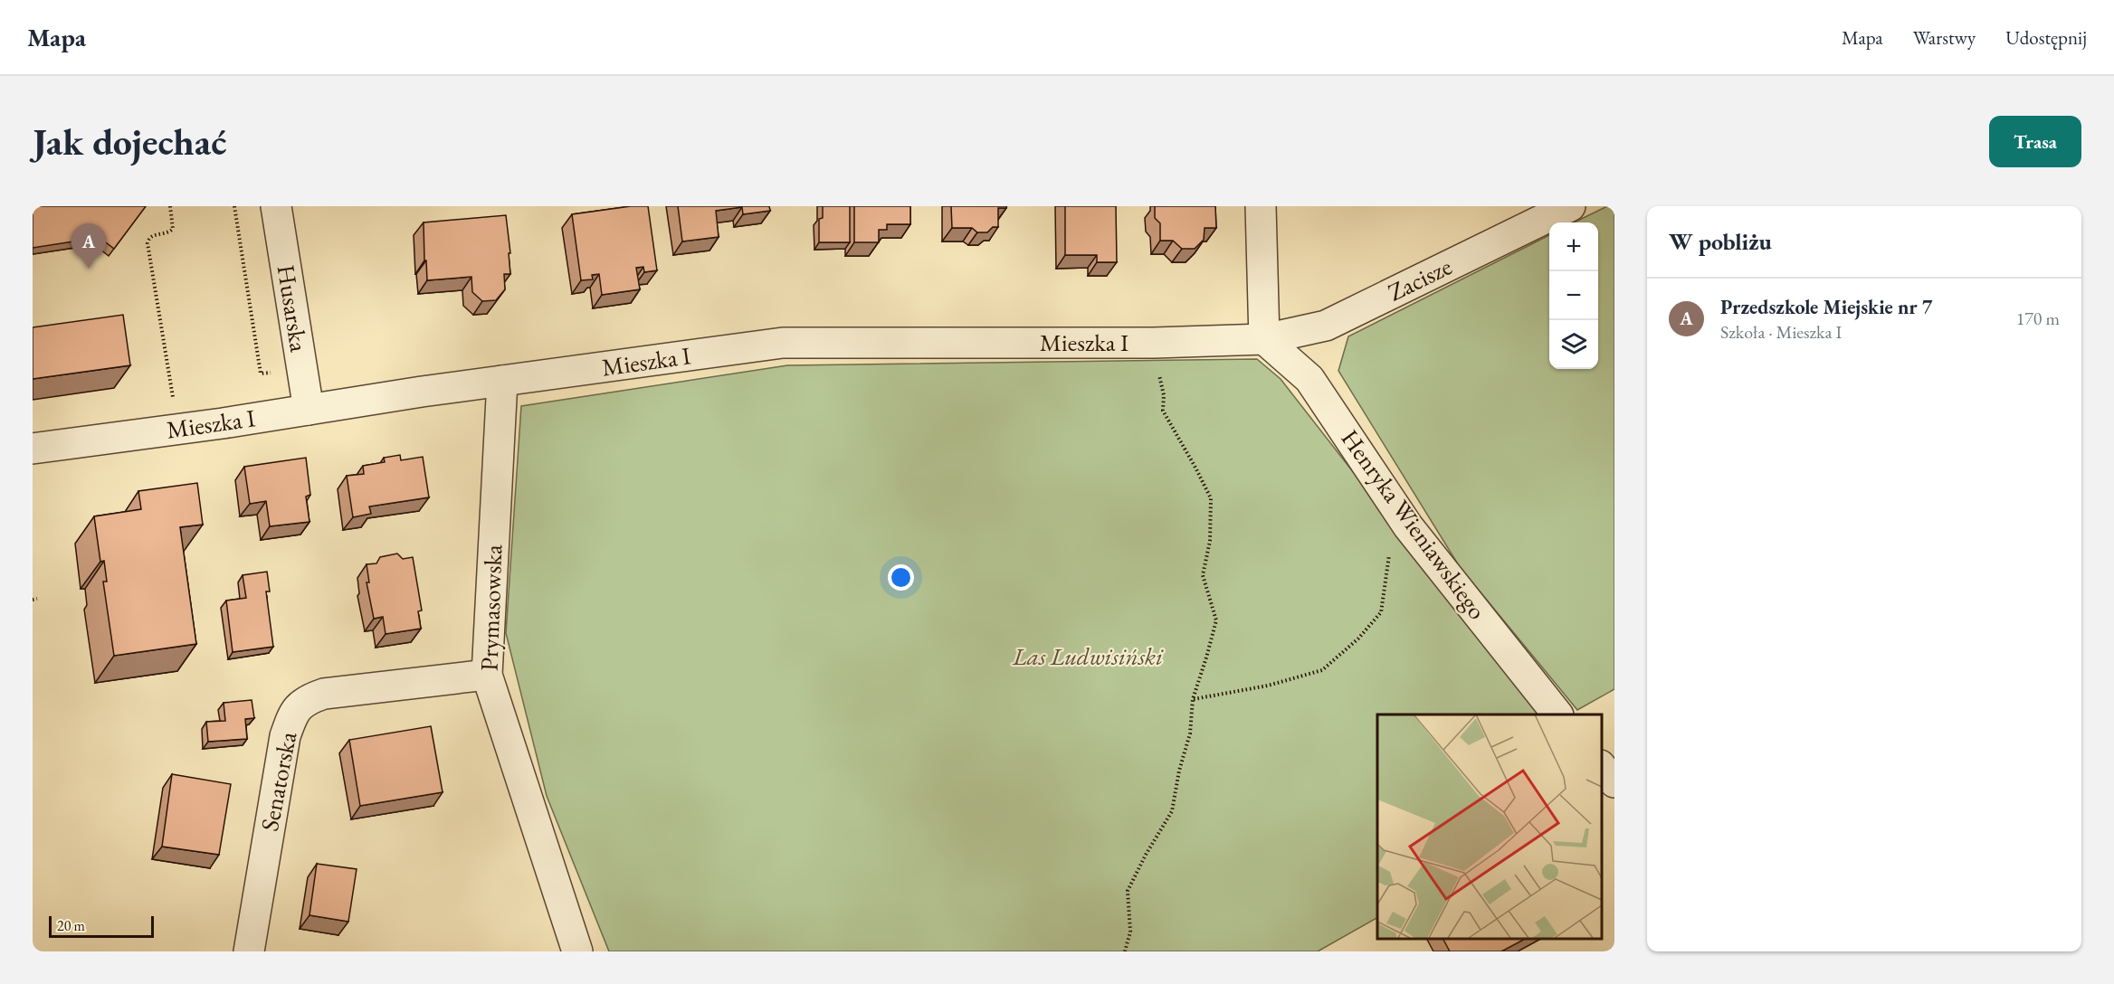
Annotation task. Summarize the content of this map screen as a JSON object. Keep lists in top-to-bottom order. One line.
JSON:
{"streets":{"street":["Zacisze","Husarska","Mieszka I","Henryka Wieniawskiego","Prymasowska","Senatorska"]},"crossings":[["Zacisze","Mieszka I"],["Zacisze","Henryka Wieniawskiego"],["Husarska","Mieszka I"],["Mieszka I","Henryka Wieniawskiego"],["Mieszka I","Prymasowska"],["Prymasowska","Senatorska"]],"parks":["Las Ludwisiński"],"scale_bar":"20 m","page":{"header":"Mapa","nav":["Mapa","Warstwy","Udostępnij"],"buttons":"Trasa","title":"Jak dojechać","heading":"W pobliżu","map_buttons":["+","−"],"pins":"A","list":[{"mark":"A","name":"Przedszkole Miejskie nr 7","note":"Szkoła · Mieszka I","value":"170 m"}],"scale":"20 m"}}
